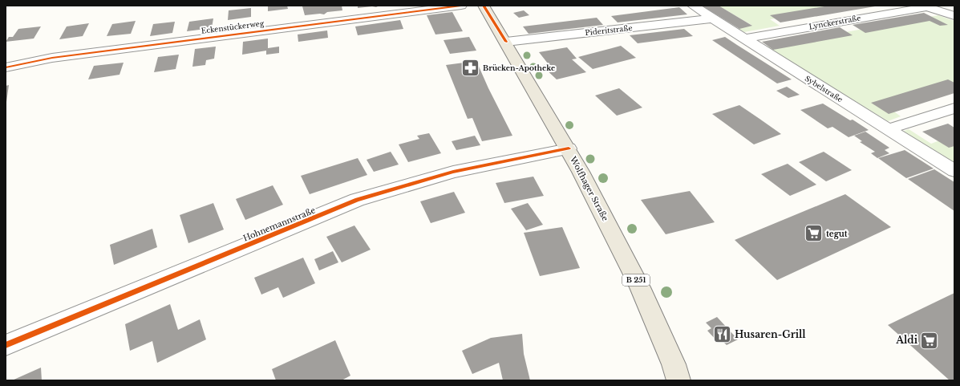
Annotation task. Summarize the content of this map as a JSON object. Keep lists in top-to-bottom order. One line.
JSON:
{"streets":{"main road":["Wolfhager Straße","B 251"],"street":["Lynckerstraße","Eckenstückerweg","Pideritstraße","Sybelstraße","Hohnemannstraße"]},"crossings":[["Lynckerstraße","Sybelstraße"],["Pideritstraße","Sybelstraße"],["Pideritstraße","Wolfhager Straße"],["Wolfhager Straße","Hohnemannstraße"]],"places":{"pharmacy":["Brücken-Apotheke"],"supermarket":["tegut","Aldi"],"restaurant":["Husaren-Grill"]}}
